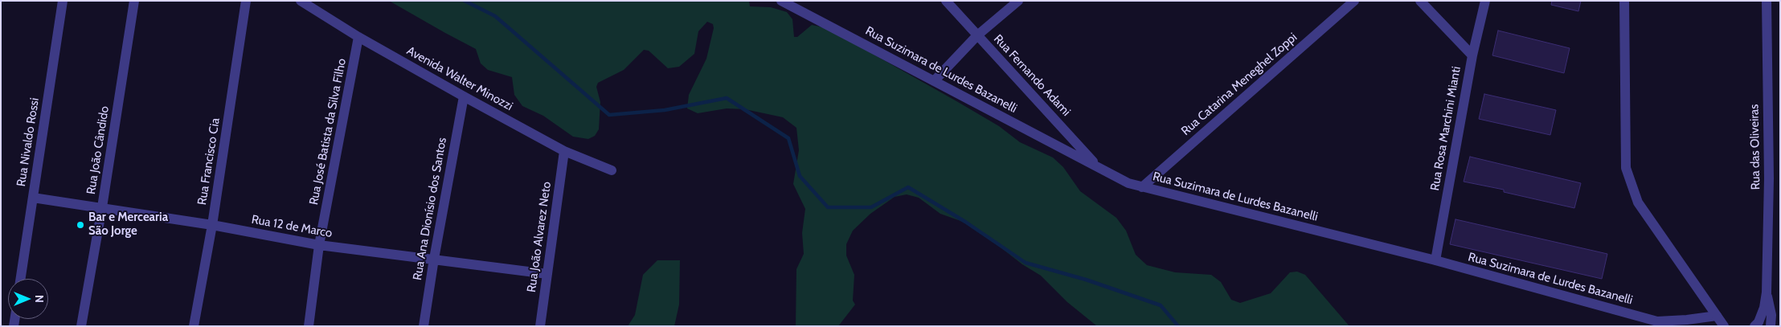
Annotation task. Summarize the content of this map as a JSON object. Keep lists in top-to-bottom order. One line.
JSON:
{"streets":{"street":["Rua Suzimara de Lurdes Bazanelli","Rua Fernando Adami","Avenida Walter Minozzi","Rua Catarina Meneghel Zoppi","Rua Rosa Marchini Mianti","Rua José Batista da Silva Filho","Rua Nivaldo Rossi","Rua das Oliveiras","Rua João Cândido","Rua Francisco Cia","Rua Ana Dionísio dos Santos","Rua 12 de Marco","Rua João Alvarez Neto"]},"crossings":[["Rua Suzimara de Lurdes Bazanelli","Rua Fernando Adami"],["Rua Suzimara de Lurdes Bazanelli","Rua Catarina Meneghel Zoppi"],["Rua Suzimara de Lurdes Bazanelli","Rua Rosa Marchini Mianti"],["Avenida Walter Minozzi","Rua José Batista da Silva Filho"],["Avenida Walter Minozzi","Rua Ana Dionísio dos Santos"],["Avenida Walter Minozzi","Rua João Alvarez Neto"],["Rua José Batista da Silva Filho","Rua 12 de Marco"],["Rua Nivaldo Rossi","Rua 12 de Marco"],["Rua João Cândido","Rua 12 de Marco"],["Rua Francisco Cia","Rua 12 de Marco"],["Rua Ana Dionísio dos Santos","Rua 12 de Marco"],["Rua 12 de Marco","Rua João Alvarez Neto"]],"places":["Bar e Mercearia São Jorge"],"north":"right"}
